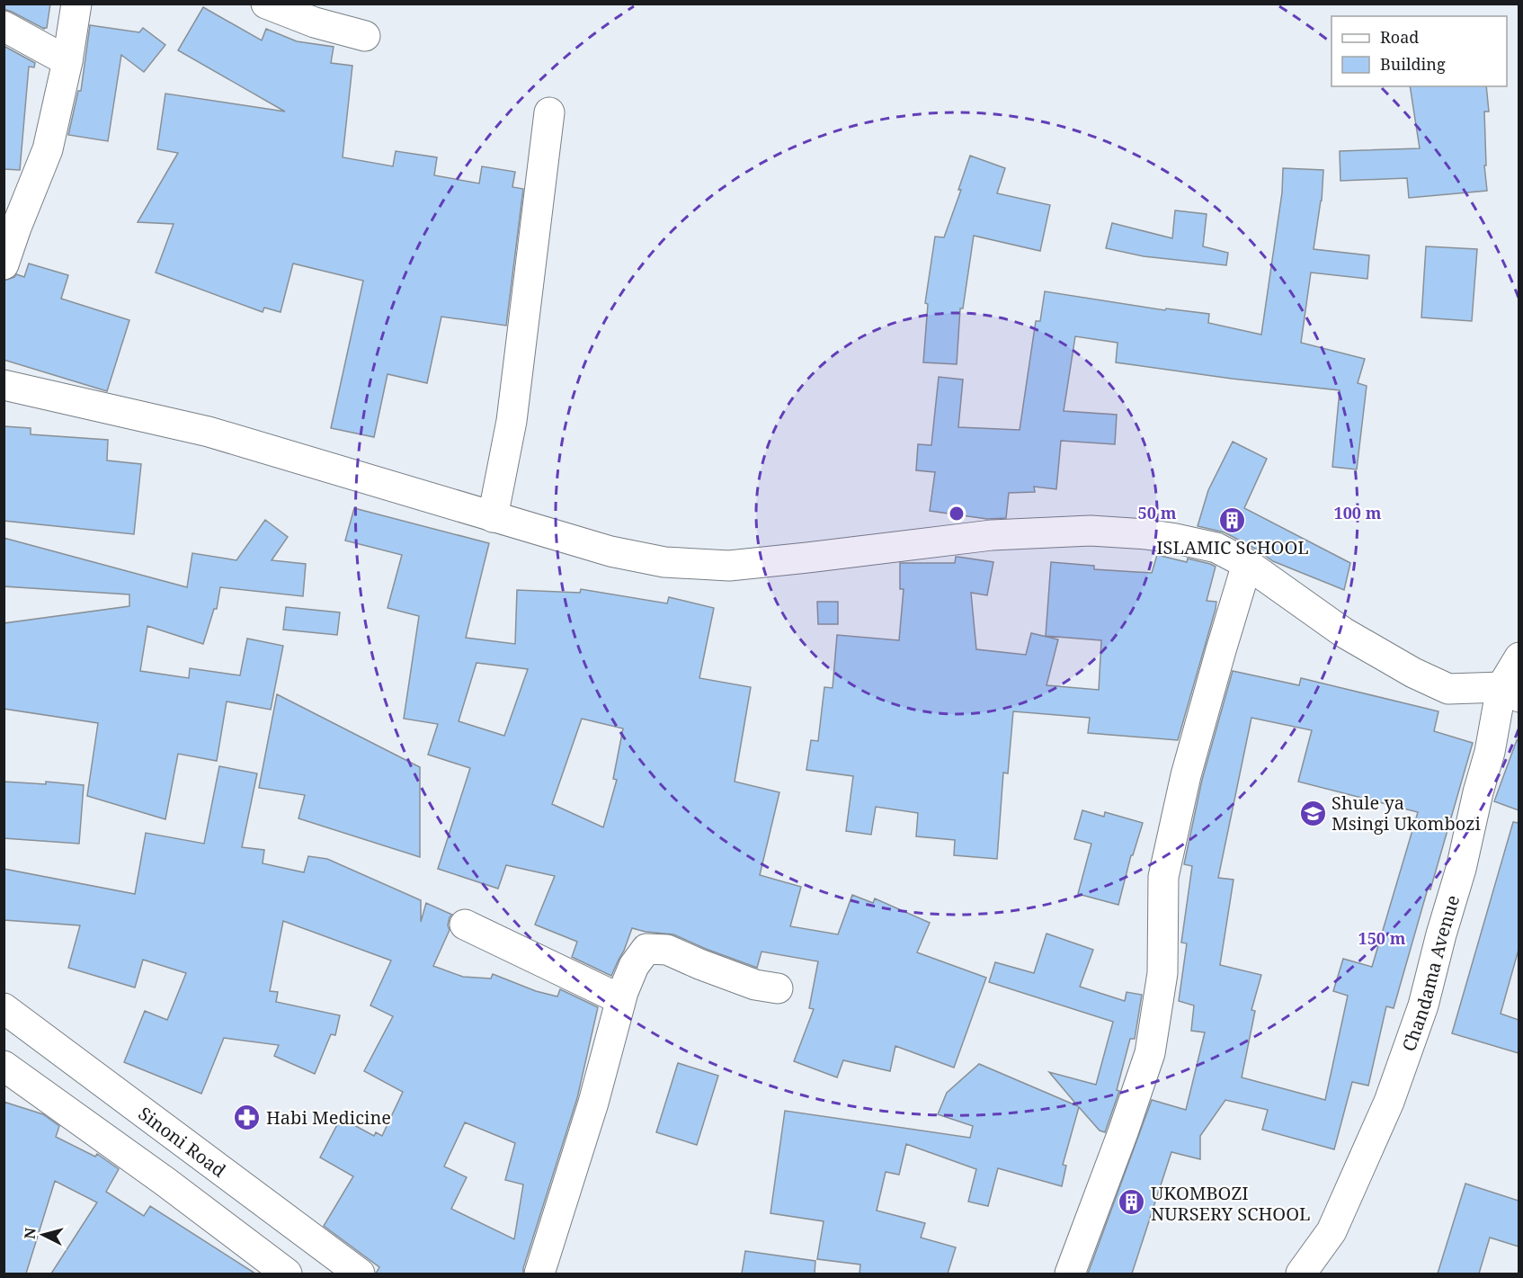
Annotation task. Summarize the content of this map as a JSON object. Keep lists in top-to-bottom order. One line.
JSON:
{"streets":{"street":["Chandama Avenue","Sinoni Road"]},"places":{"building":["ISLAMIC SCHOOL","UKOMBOZI NURSERY SCHOOL"],"school or university":["Shule ya Msingi Ukombozi"],"pharmacy":["Habi Medicine"]},"legend":["Road","Building"],"north":"left","rings":["50 m","100 m","150 m"]}
